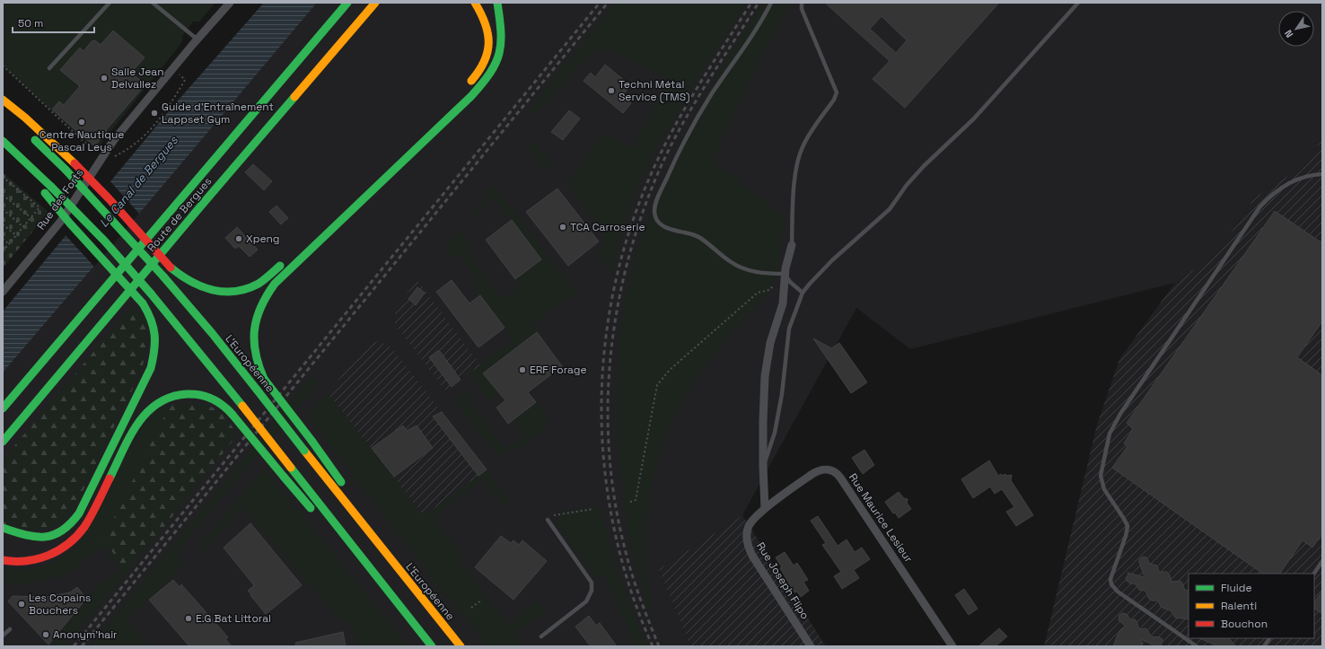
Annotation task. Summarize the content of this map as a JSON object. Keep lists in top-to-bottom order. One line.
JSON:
{"streets":{"main road":["Route de Bergues","L'Européenne"],"street":["Rue des Forts","Rue Maurice Lesieur","Rue Joseph Flipo"]},"crossings":[["Rue Maurice Lesieur","Rue Joseph Flipo"]],"water":["Le Canal de Bergues"],"places":["Salle Jean Delvallez","Techni Métal Service (TMS)","Guide d'Entraînement Lappset Gym","Centre Nautique Pascal Leys","TCA Carroserie","Xpeng","ERF Forage","Les Copains Bouchers","E.G Bat Littoral","Anonym'hair"],"legend":["Fluide","Ralenti","Bouchon"],"scale_bar":"50 m","north":"bottom left"}
